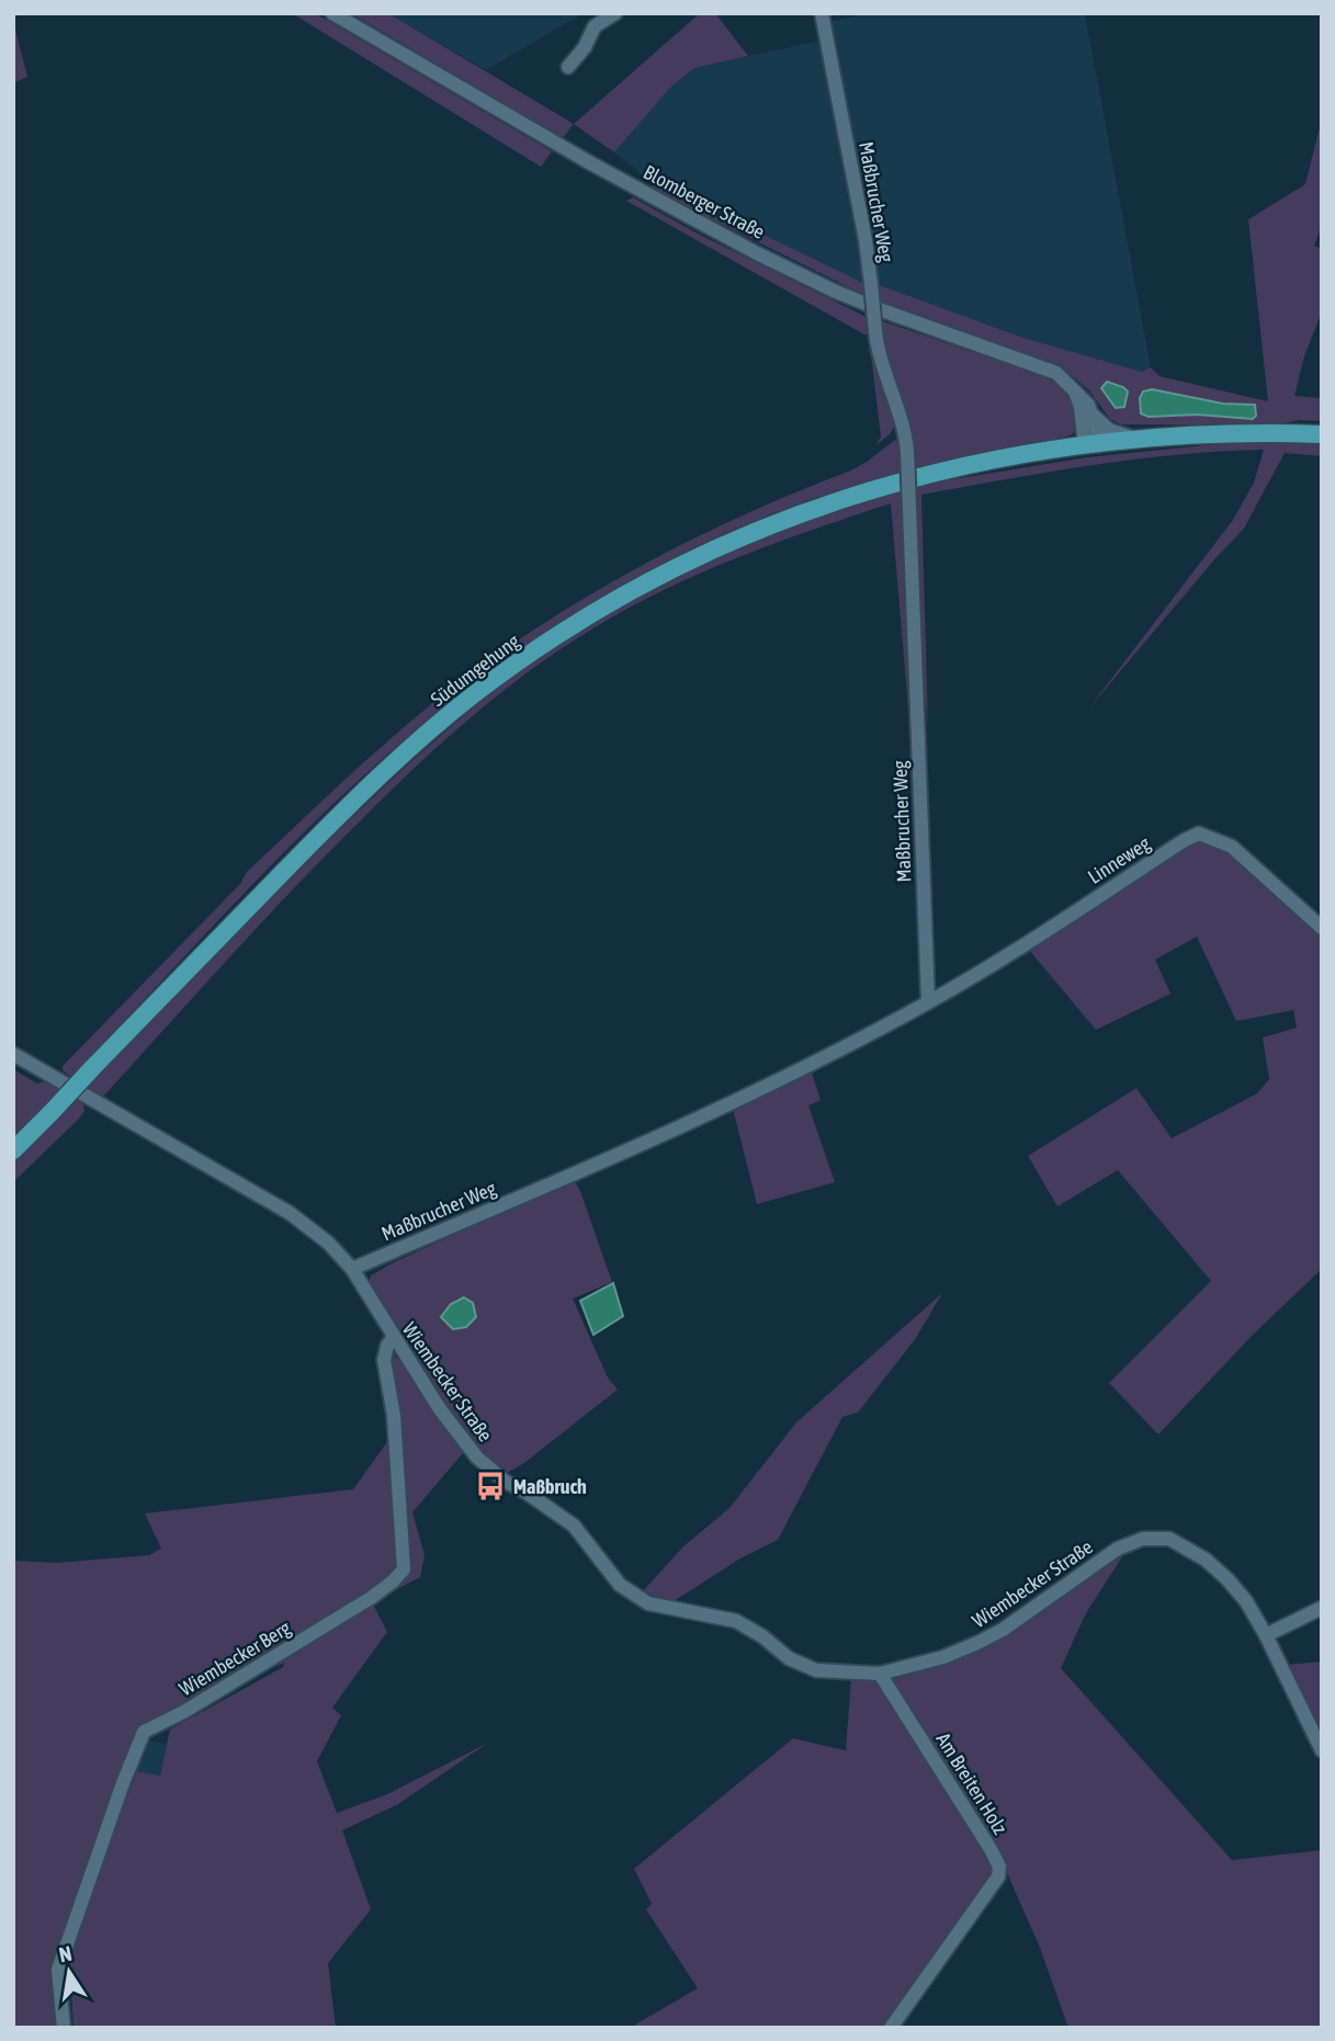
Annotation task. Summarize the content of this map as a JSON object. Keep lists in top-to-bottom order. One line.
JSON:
{"streets":{"main road":["Südumgehung"],"street":["Blomberger Straße","Maßbrucher Weg","Linneweg","Wiembecker Straße","Wiembecker Berg","Am Breiten Holz"]},"crossings":[["Blomberger Straße","Südumgehung"],["Maßbrucher Weg","Linneweg"],["Maßbrucher Weg","Wiembecker Straße"],["Wiembecker Straße","Wiembecker Berg"],["Wiembecker Straße","Am Breiten Holz"]],"places":{"bus stop":["Maßbruch"]},"north":"top"}
